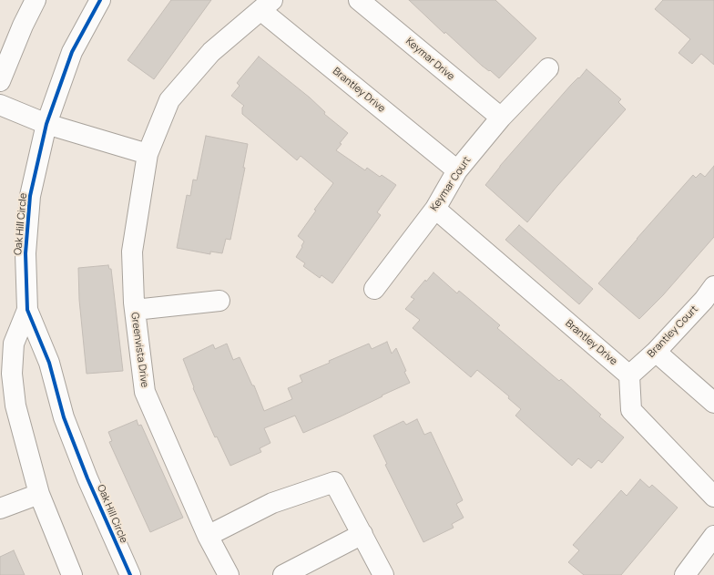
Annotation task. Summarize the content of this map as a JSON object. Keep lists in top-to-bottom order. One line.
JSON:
{"streets":{"street":["Keymar Drive","Brantley Drive","Keymar Court","Oak Hill Circle","Brantley Court","Greenvista Drive"]},"crossings":[["Keymar Drive","Keymar Court"],["Brantley Drive","Keymar Court"],["Brantley Drive","Brantley Court"],["Brantley Drive","Greenvista Drive"]]}
